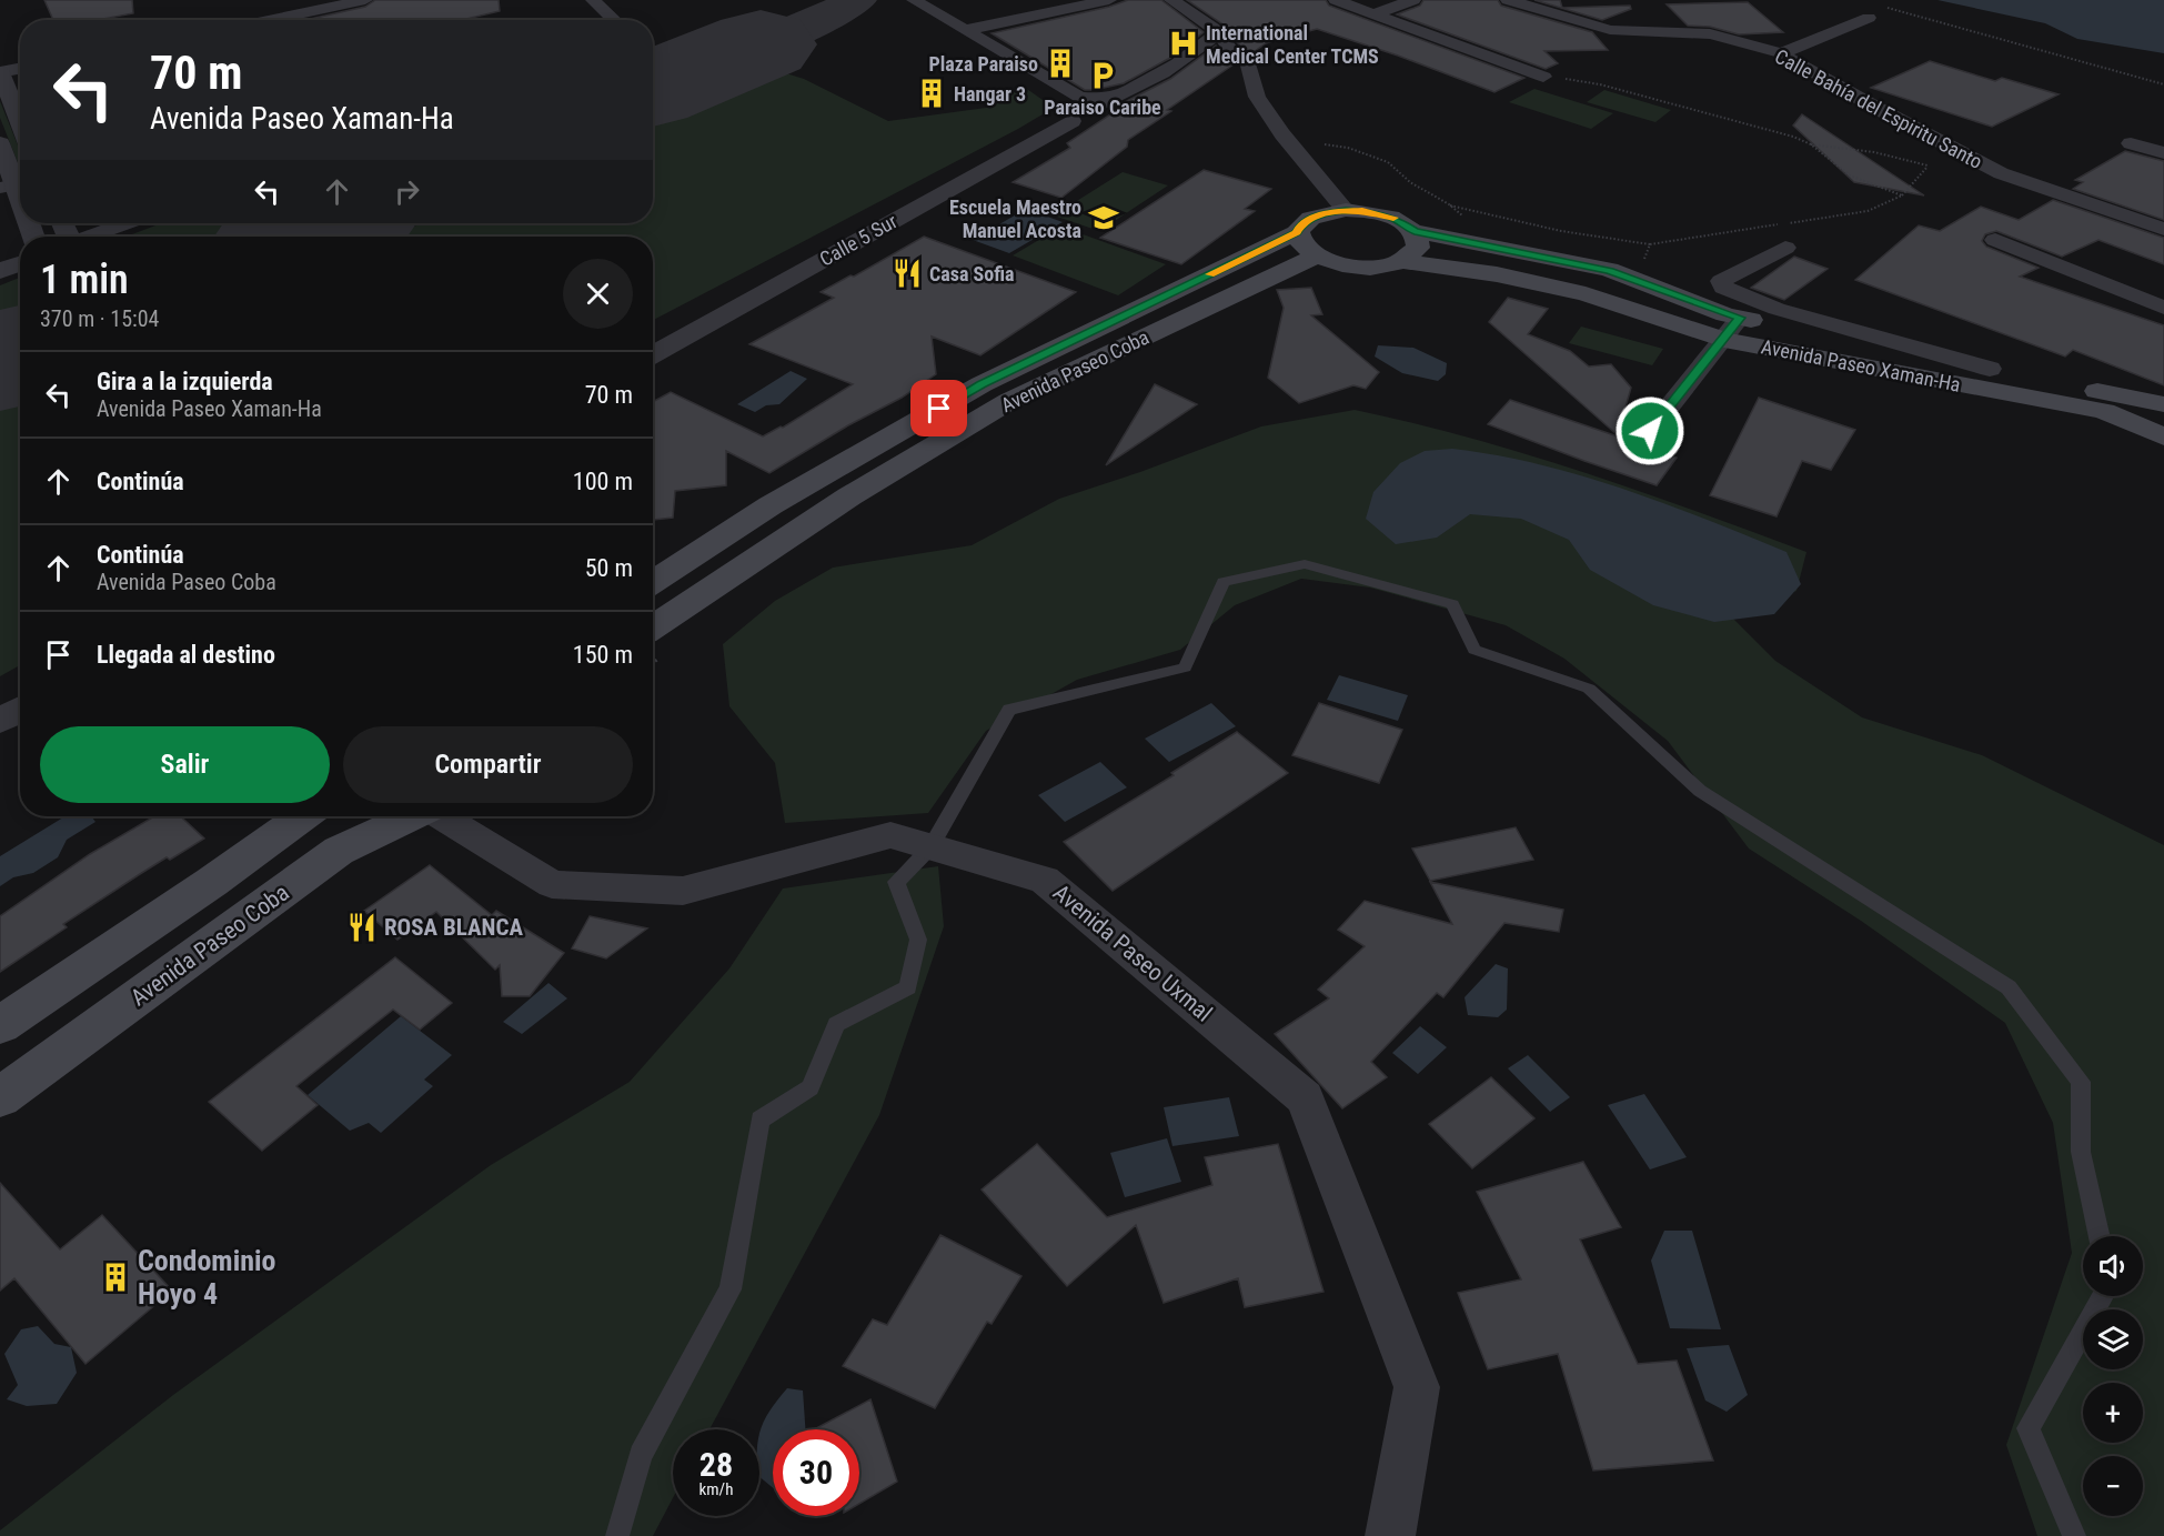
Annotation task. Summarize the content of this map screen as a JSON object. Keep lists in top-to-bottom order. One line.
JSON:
{"streets":{"main road":["Avenida Paseo Xaman-Ha","Avenida Paseo Coba"],"street":["Calle Bahía del Espiritu Santo","Calle 5 Sur","Avenida Paseo Uxmal"]},"crossings":[["Avenida Paseo Xaman-Ha","Avenida Paseo Coba"]],"places":{"hospital":["International Medical Center TCMS"],"building":["Plaza Paraiso","Hangar 3","Condominio Hoyo 4"],"parking":["Paraiso Caribe"],"school or university":["Escuela Maestro Manuel Acosta"],"restaurant":["Casa Sofia","ROSA BLANCA"]},"page":{"turn":["70 m","Avenida Paseo Xaman-Ha"],"heading":["1 min","370 m · 15:04"],"list":[{"name":"Gira a la izquierda","note":"Avenida Paseo Xaman-Ha","value":"70 m"},{"name":"Continúa","value":"100 m"},{"name":"Continúa","note":"Avenida Paseo Coba","value":"50 m"},{"name":"Llegada al destino","value":"150 m"}],"buttons":["Salir","Compartir"],"map_buttons":["+","−"],"speed":"28 km/h","limit":"30"}}
